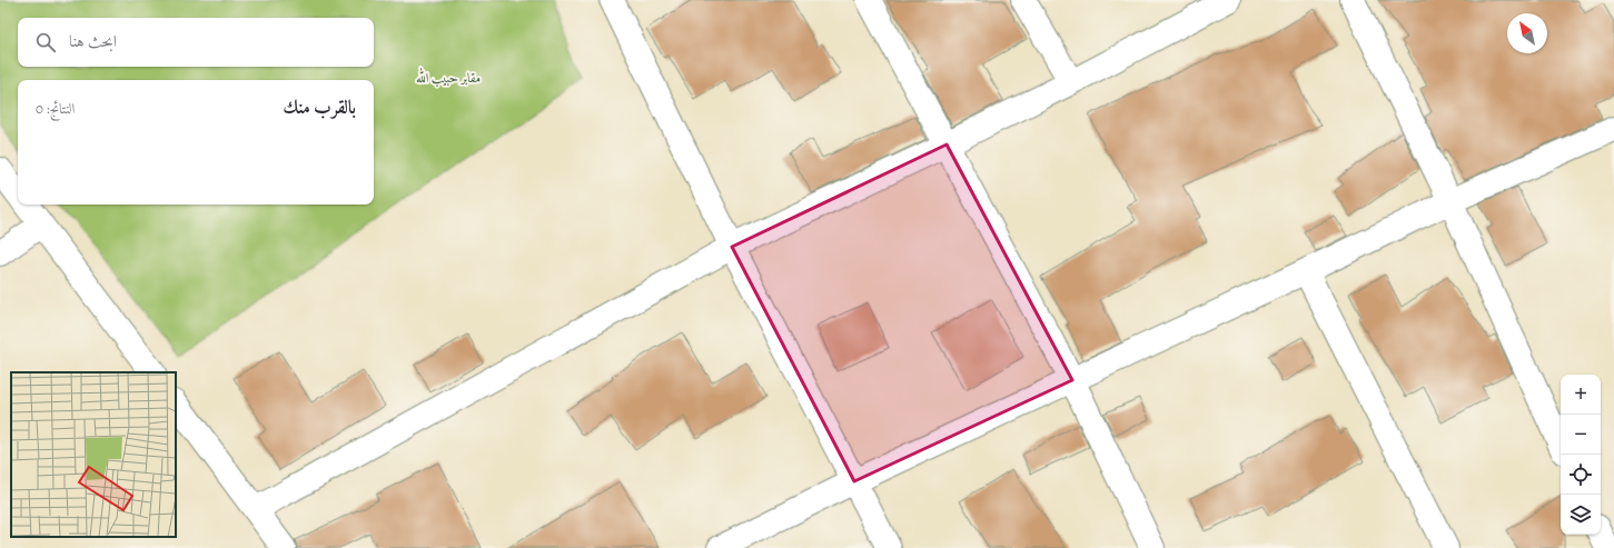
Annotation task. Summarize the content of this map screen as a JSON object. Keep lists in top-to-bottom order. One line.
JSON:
{"parks":["مقابر حبيب الله"],"north":"top left","page":{"search":"ابحث هنا","heading":["بالقرب منك","النتائج: 0"],"map_buttons":["+","−"]}}
